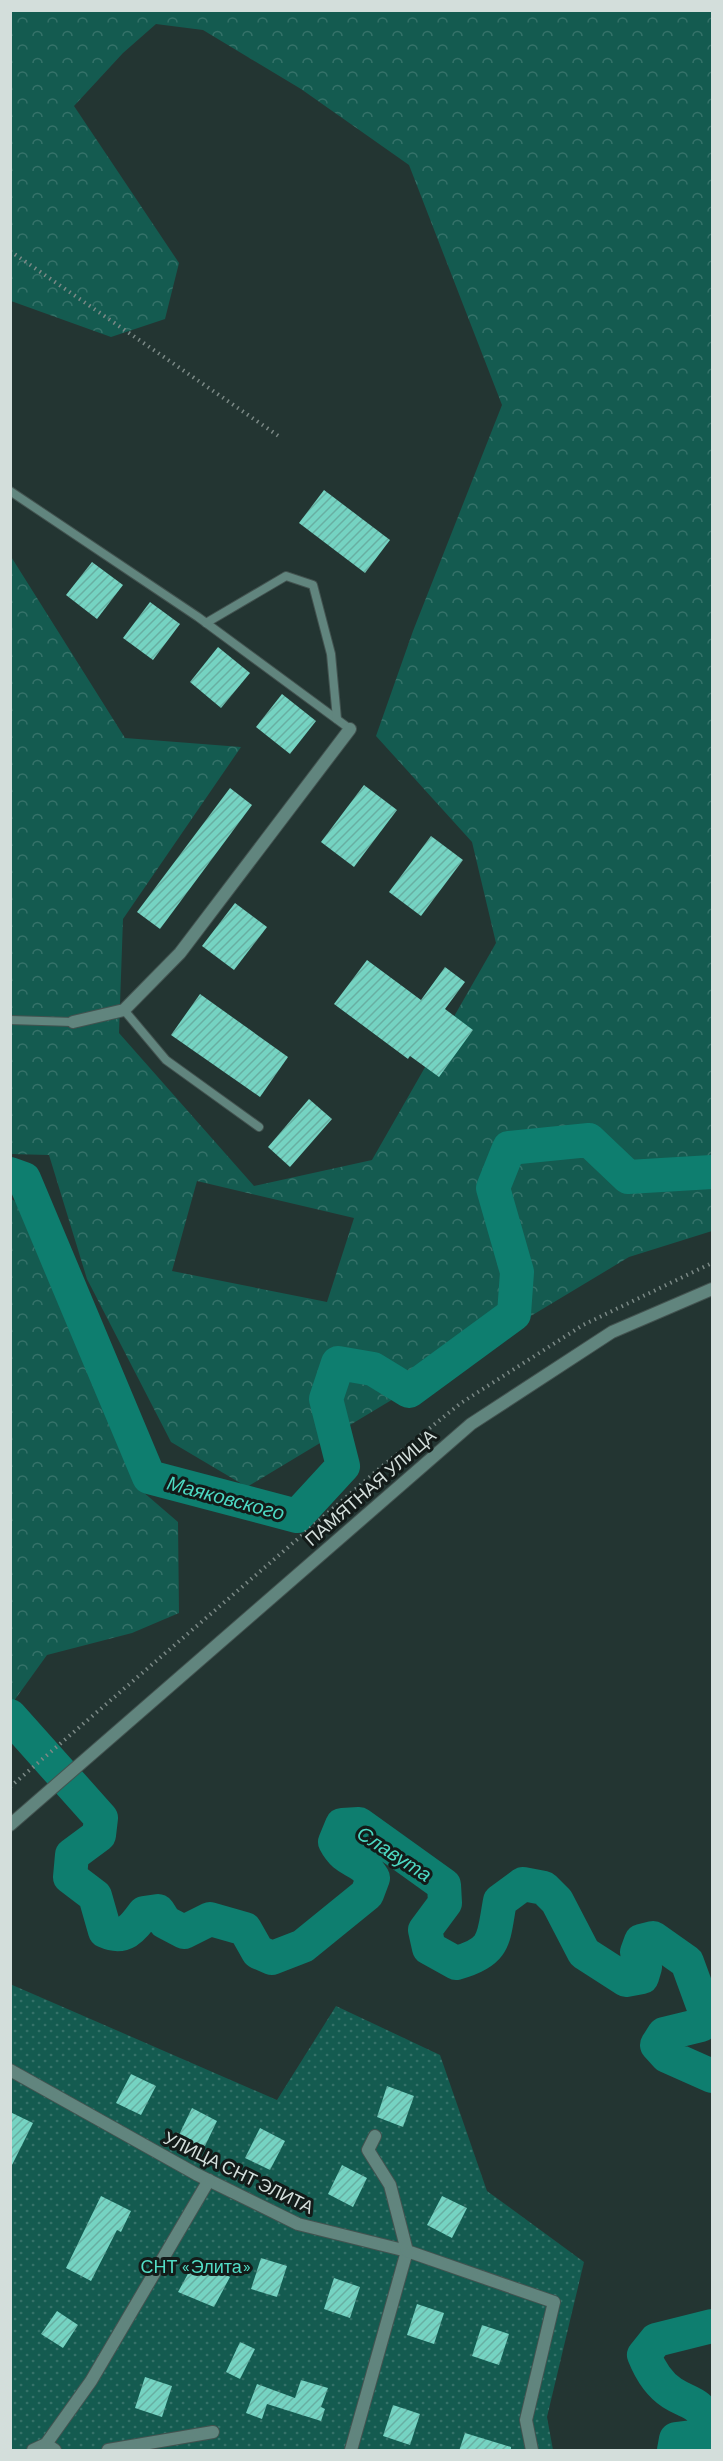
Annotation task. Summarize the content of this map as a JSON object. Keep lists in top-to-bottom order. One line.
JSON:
{"streets":{"street":["ПАМЯТНАЯ УЛИЦА","УЛИЦА СНТ ЭЛИТА"]},"water":["Маяковского","Славута"],"parks":["СНТ «Элита»"]}
